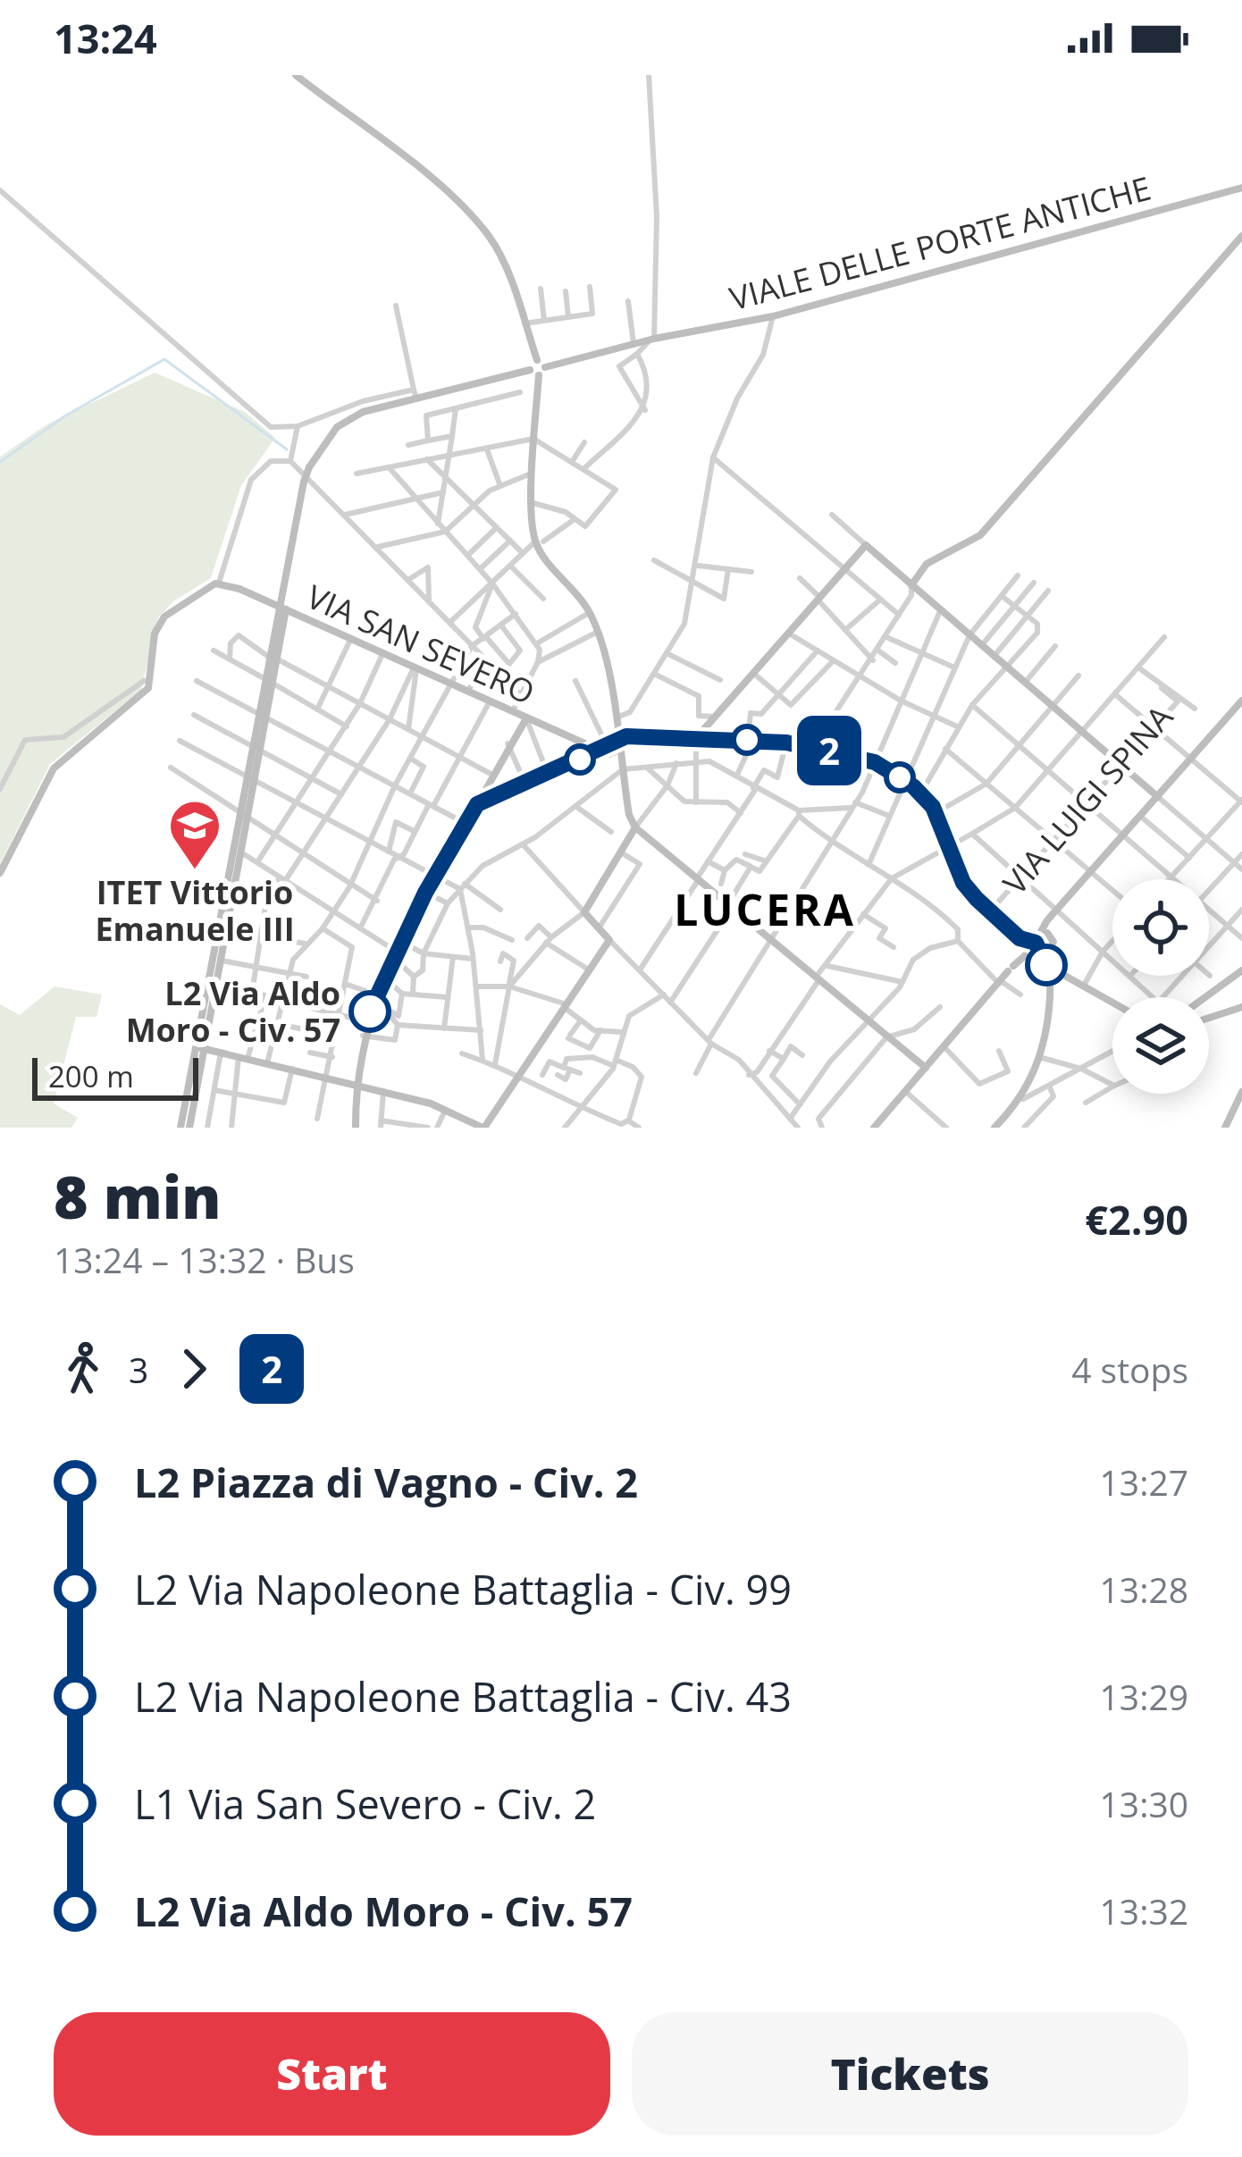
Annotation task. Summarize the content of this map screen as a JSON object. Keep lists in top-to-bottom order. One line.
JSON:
{"streets":{"main road":["VIALE DELLE PORTE ANTICHE","VIA SAN SEVERO"],"street":["VIA LUIGI SPINA"]},"districts":["LUCERA"],"places":{"school or university":["ITET Vittorio Emanuele III"],"other":["L2 Via Aldo Moro - Civ. 57"]},"lines":["bus line 2"],"scale_bar":"200 m","page":{"status":"13:24","on_map":"2","scale":"200 m","heading":["8 min","13:24 – 13:32 · Bus","€2.90"],"legs":["3","2","4 stops"],"list":[{"name":"L2 Piazza di Vagno - Civ. 2","value":"13:27"},{"name":"L2 Via Napoleone Battaglia - Civ. 99","value":"13:28"},{"name":"L2 Via Napoleone Battaglia - Civ. 43","value":"13:29"},{"name":"L1 Via San Severo - Civ. 2","value":"13:30"},{"name":"L2 Via Aldo Moro - Civ. 57","value":"13:32"}],"buttons":["Start","Tickets"]}}
